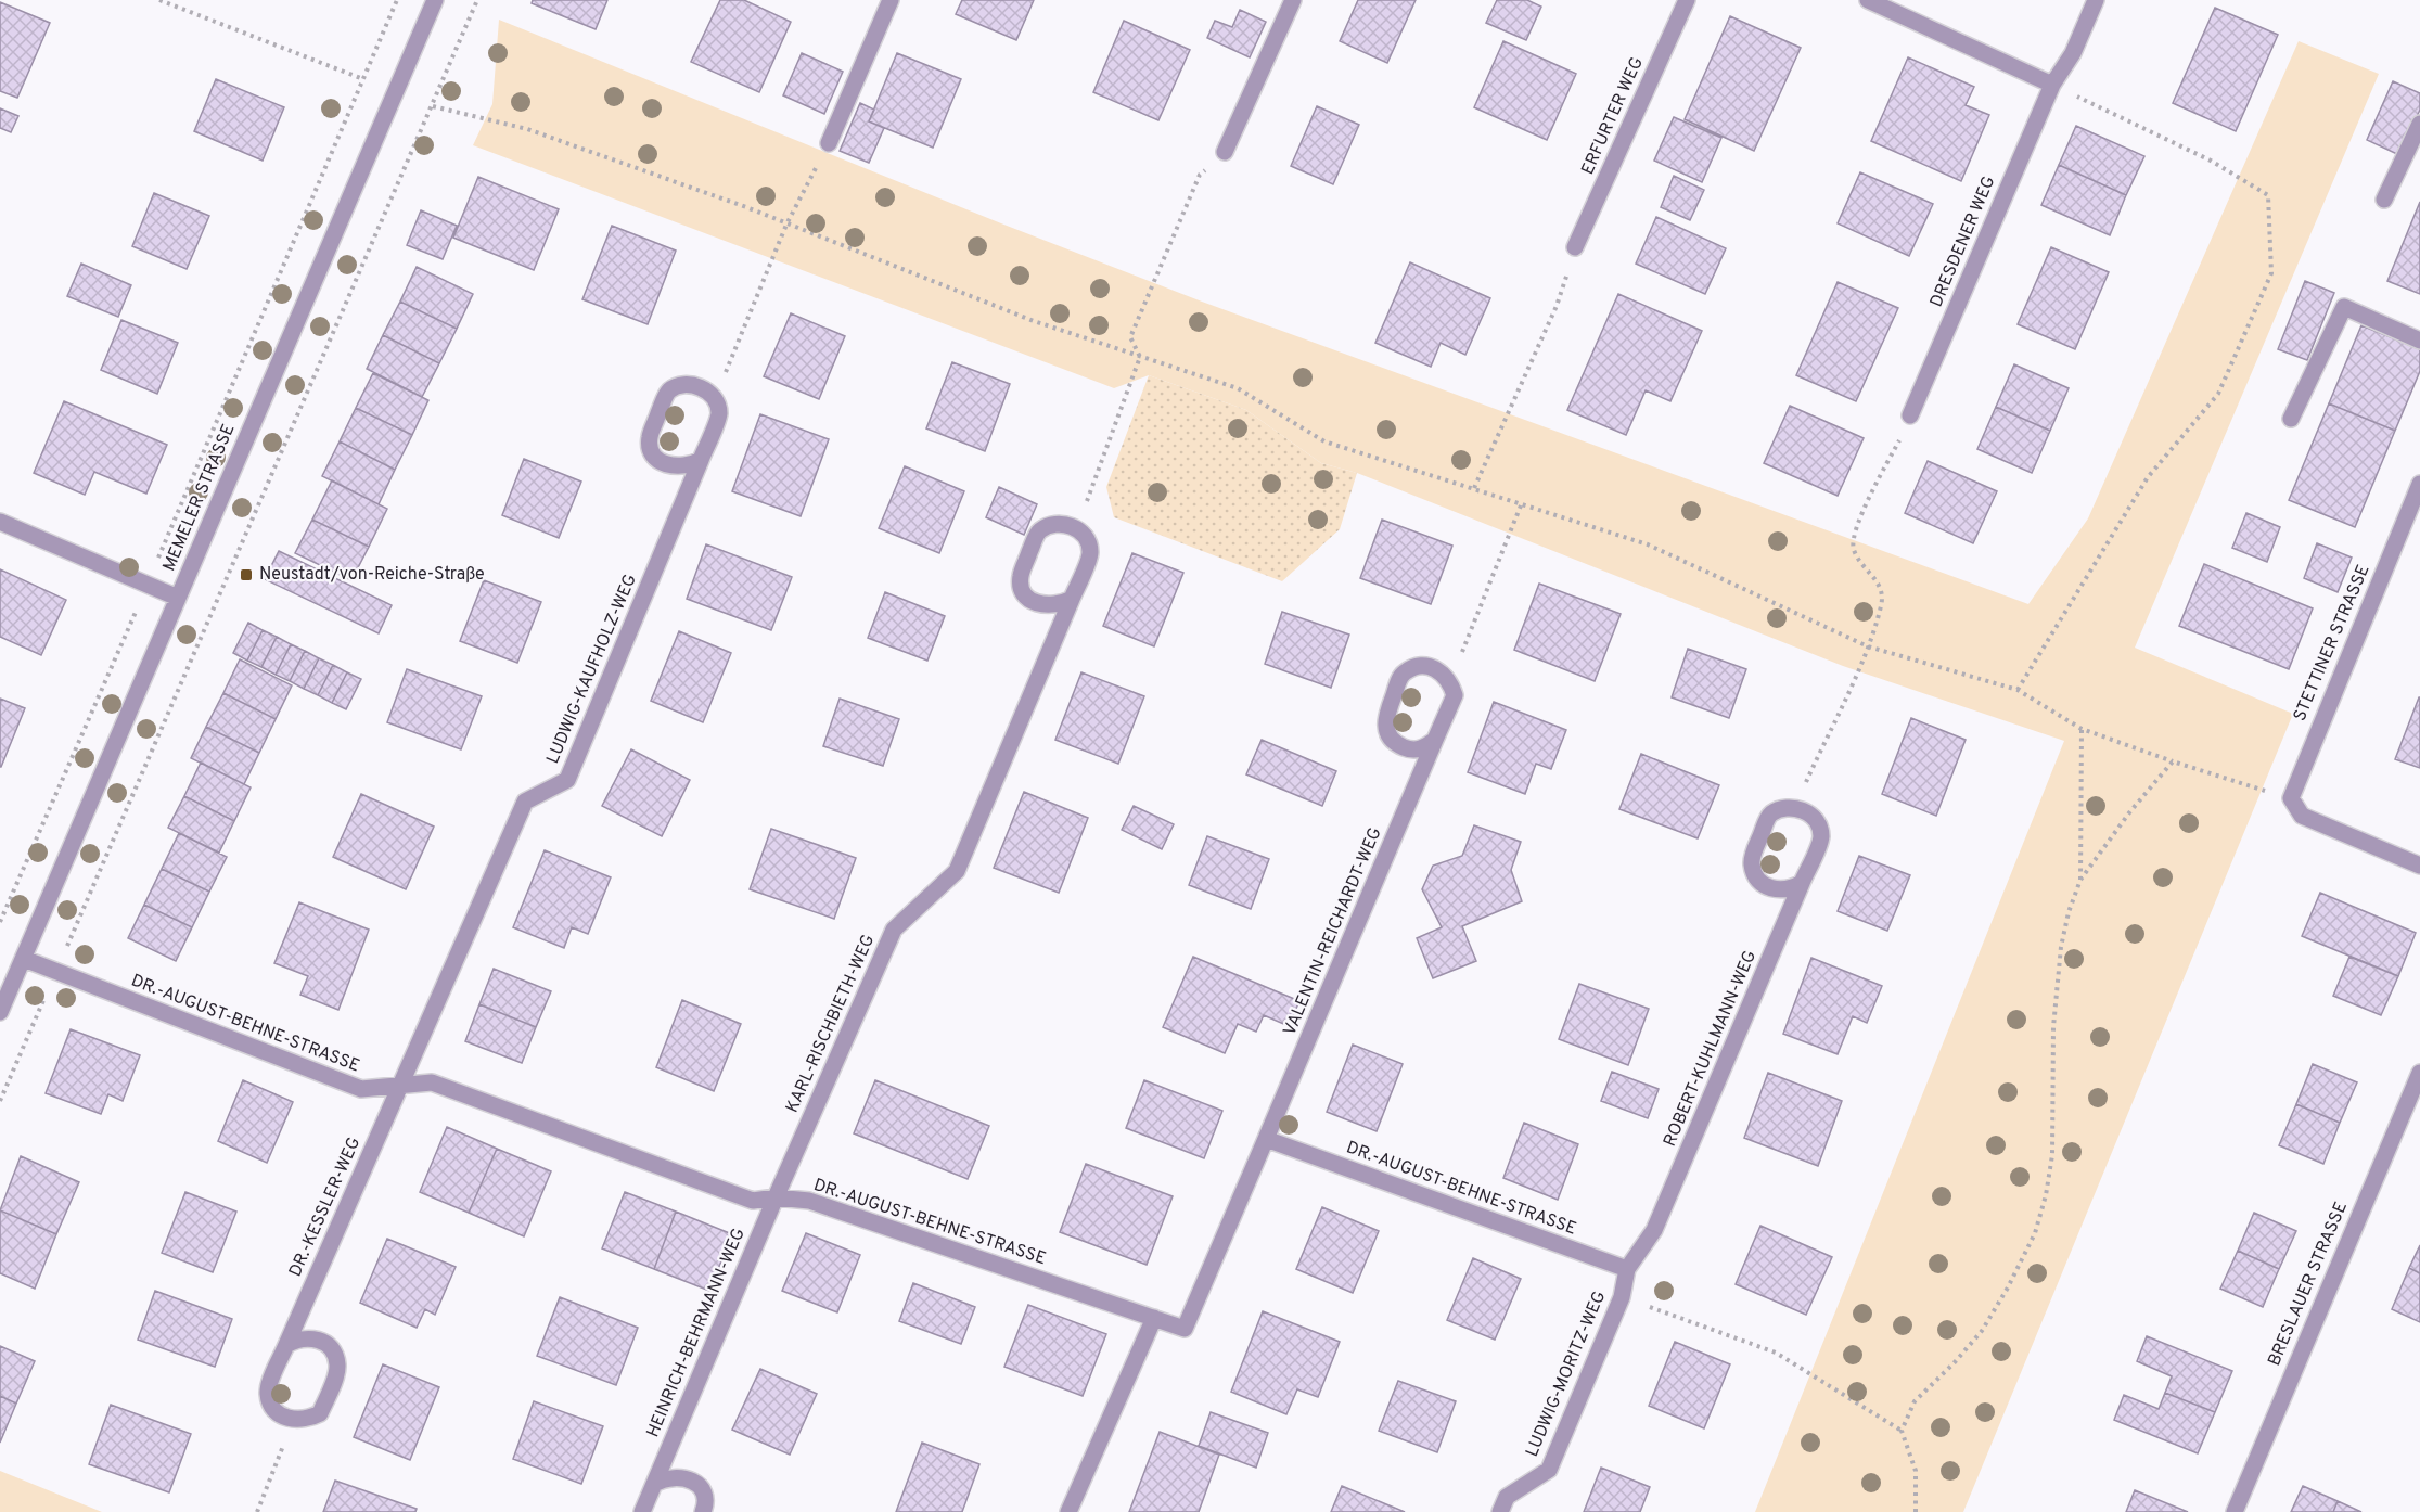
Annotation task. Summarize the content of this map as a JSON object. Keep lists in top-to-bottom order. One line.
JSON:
{"streets":{"street":["ERFURTER WEG","DRESDENER WEG","MEMELER STRASSE","STETTINER STRASSE","LUDWIG-KAUFHOLZ-WEG","VALENTIN-REICHARDT-WEG","DR.-AUGUST-BEHNE-STRASSE","KARL-RISCHBIETH-WEG","ROBERT-KUHLMANN-WEG","DR.-KESSLER-WEG","BRESLAUER STRASSE","HEINRICH-BEHRMANN-WEG","LUDWIG-MORITZ-WEG"]},"crossings":[["MEMELER STRASSE","DR.-AUGUST-BEHNE-STRASSE"],["LUDWIG-KAUFHOLZ-WEG","DR.-AUGUST-BEHNE-STRASSE"],["LUDWIG-KAUFHOLZ-WEG","DR.-KESSLER-WEG"],["VALENTIN-REICHARDT-WEG","DR.-AUGUST-BEHNE-STRASSE"],["DR.-AUGUST-BEHNE-STRASSE","KARL-RISCHBIETH-WEG"],["DR.-AUGUST-BEHNE-STRASSE","ROBERT-KUHLMANN-WEG"],["DR.-AUGUST-BEHNE-STRASSE","DR.-KESSLER-WEG"],["DR.-AUGUST-BEHNE-STRASSE","HEINRICH-BEHRMANN-WEG"],["DR.-AUGUST-BEHNE-STRASSE","LUDWIG-MORITZ-WEG"],["KARL-RISCHBIETH-WEG","HEINRICH-BEHRMANN-WEG"],["ROBERT-KUHLMANN-WEG","LUDWIG-MORITZ-WEG"]],"places":{"transit":["Neustadt/von-Reiche-Straße"]}}
